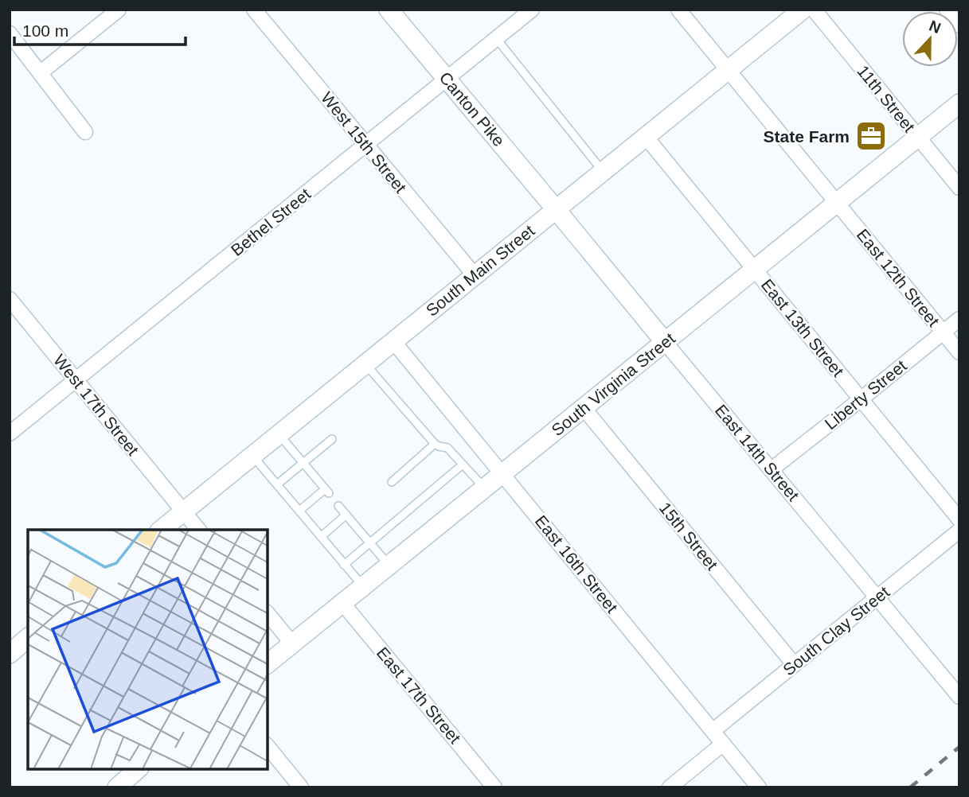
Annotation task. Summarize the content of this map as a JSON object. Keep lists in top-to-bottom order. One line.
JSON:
{"streets":{"main road":["Canton Pike","South Main Street","South Virginia Street","East 14th Street"],"street":["11th Street","West 15th Street","Bethel Street","East 12th Street","East 13th Street","Liberty Street","West 17th Street","15th Street","East 16th Street","South Clay Street","East 17th Street"]},"crossings":[["11th Street","South Virginia Street"],["Canton Pike","Bethel Street"],["Canton Pike","South Main Street"],["Canton Pike","East 14th Street"],["West 15th Street","Bethel Street"],["West 15th Street","South Main Street"],["Bethel Street","West 17th Street"],["South Main Street","East 12th Street"],["South Main Street","East 13th Street"],["South Main Street","West 17th Street"],["South Main Street","East 14th Street"],["South Main Street","East 16th Street"],["East 12th Street","South Virginia Street"],["East 12th Street","Liberty Street"],["East 13th Street","South Virginia Street"],["East 13th Street","Liberty Street"],["South Virginia Street","East 14th Street"],["South Virginia Street","15th Street"],["South Virginia Street","East 16th Street"],["South Virginia Street","East 17th Street"],["Liberty Street","East 14th Street"],["East 14th Street","South Clay Street"],["15th Street","South Clay Street"],["East 16th Street","South Clay Street"]],"places":{"office":["State Farm"]},"scale_bar":"100 m","north":"top"}
